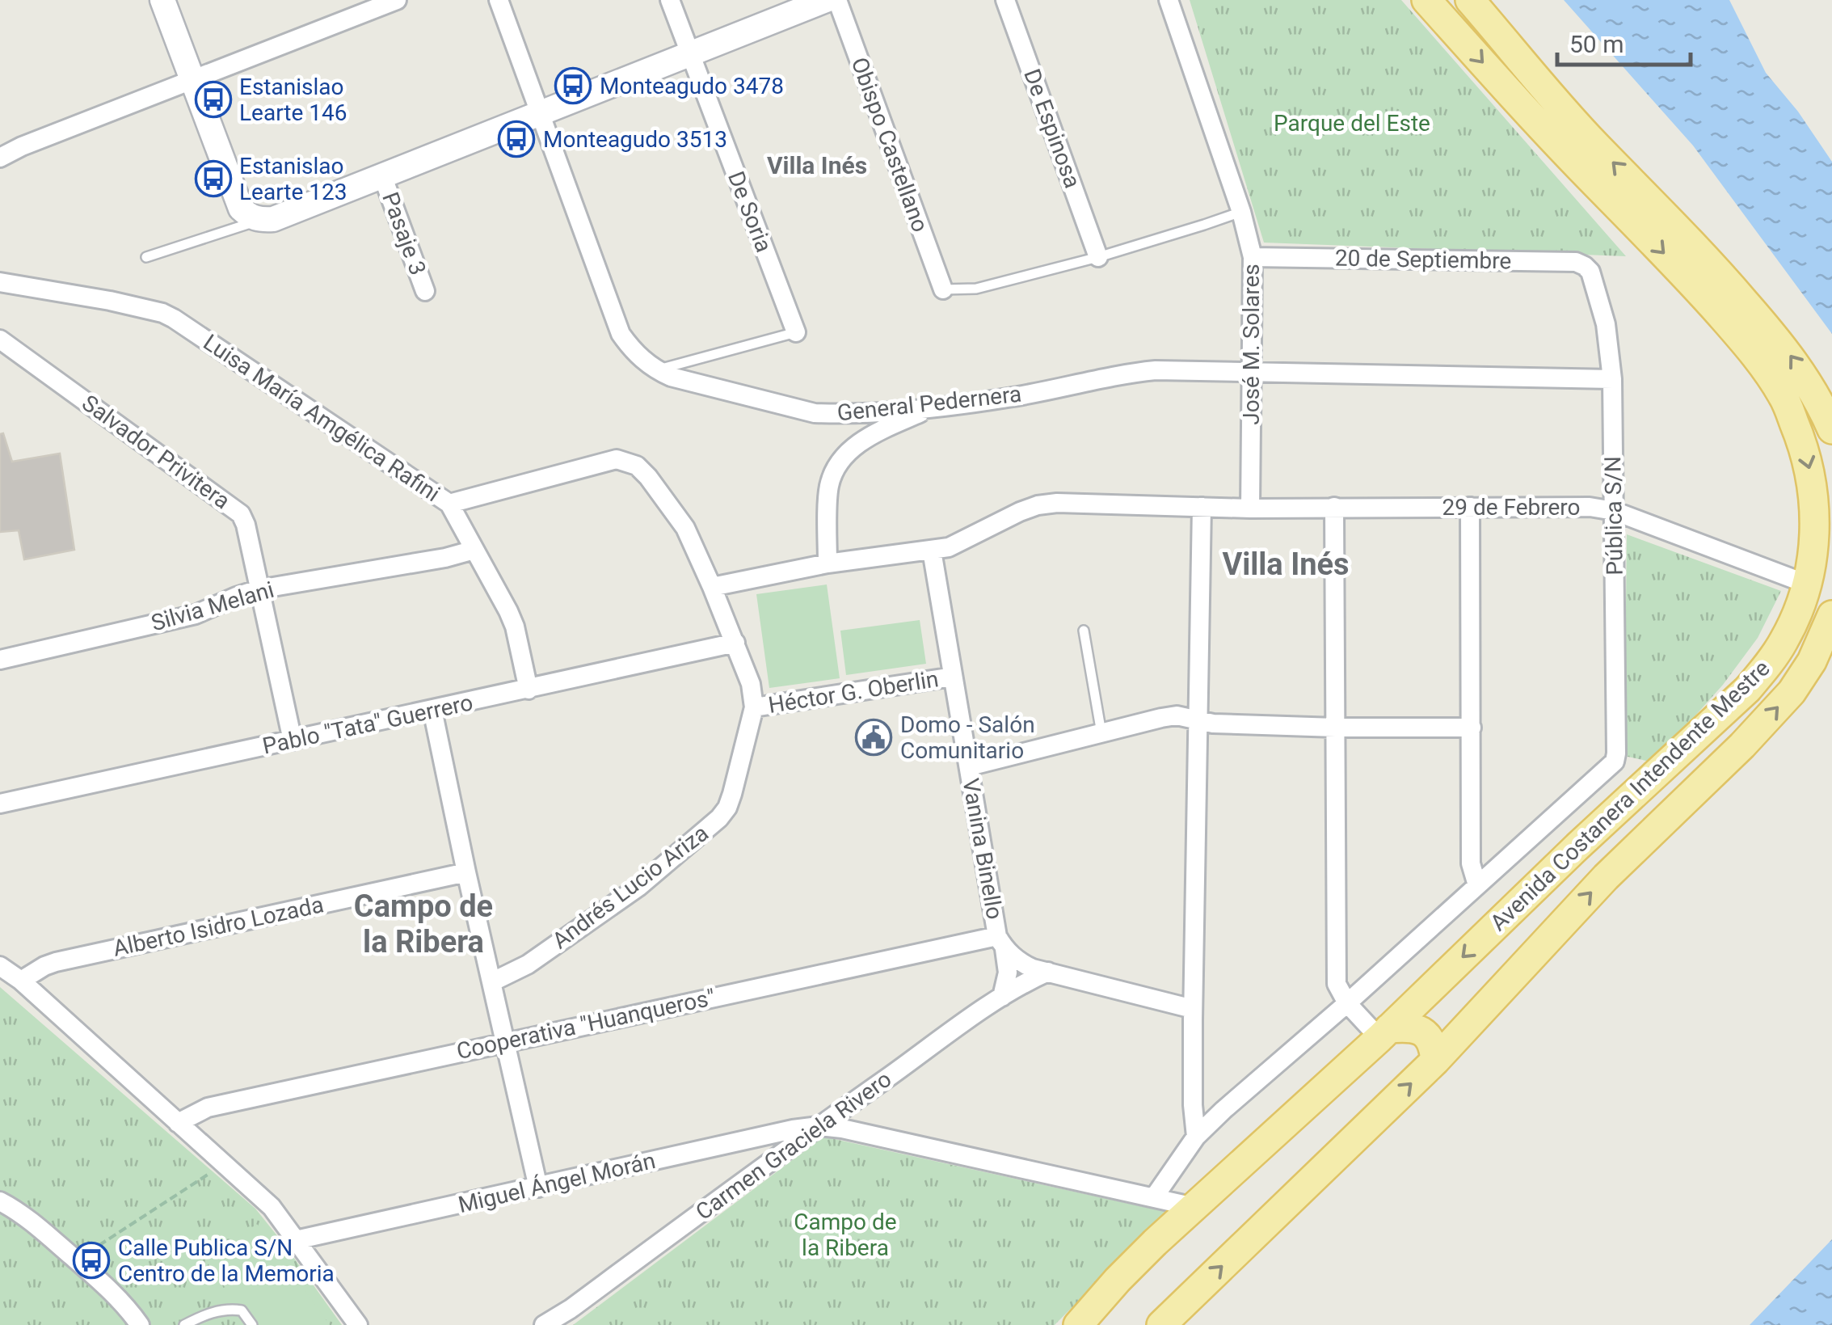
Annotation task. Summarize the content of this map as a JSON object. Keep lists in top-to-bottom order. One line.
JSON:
{"streets":{"main road":["Avenida Costanera Intendente Mestre"],"street":["De Espinosa","Obispo Castellano","De Soria","Pasaje 3","20 de Septiembre","José M. Solares","General Pedernera","Luisa María Amgélica Rafini","Salvador Privitera","29 de Febrero","Pública S/N","Silvia Melani","Héctor G. Oberlin","Pablo \"Tata\" Guerrero","Vanina Binello","Andrés Lucio Ariza","Alberto Isidro Lozada","Cooperativa \"Huanqueros\"","Carmen Graciela Rivero","Miguel Ángel Morán"]},"crossings":[["20 de Septiembre","José M. Solares"],["20 de Septiembre","Pública S/N"],["José M. Solares","General Pedernera"],["José M. Solares","29 de Febrero"],["General Pedernera","Pública S/N"],["Luisa María Amgélica Rafini","Silvia Melani"],["Luisa María Amgélica Rafini","Pablo \"Tata\" Guerrero"],["Luisa María Amgélica Rafini","Andrés Lucio Ariza"],["Salvador Privitera","Silvia Melani"],["Salvador Privitera","Pablo \"Tata\" Guerrero"],["29 de Febrero","Pública S/N"],["29 de Febrero","Avenida Costanera Intendente Mestre"],["Héctor G. Oberlin","Vanina Binello"],["Héctor G. Oberlin","Andrés Lucio Ariza"],["Pablo \"Tata\" Guerrero","Andrés Lucio Ariza"],["Vanina Binello","Cooperativa \"Huanqueros\""],["Vanina Binello","Carmen Graciela Rivero"],["Carmen Graciela Rivero","Miguel Ángel Morán"]],"districts":["Villa Inés","Villa Inés","Campo de la Ribera"],"parks":["Parque del Este","Campo de la Ribera"],"places":{"bus stop":["Monteagudo 3478","Estanislao Learte 146","Monteagudo 3513","Estanislao Learte 123","Calle Publica S/N Centro de la Memoria"],"public building":["Domo - Salón Comunitario"]},"scale_bar":"50 m"}
